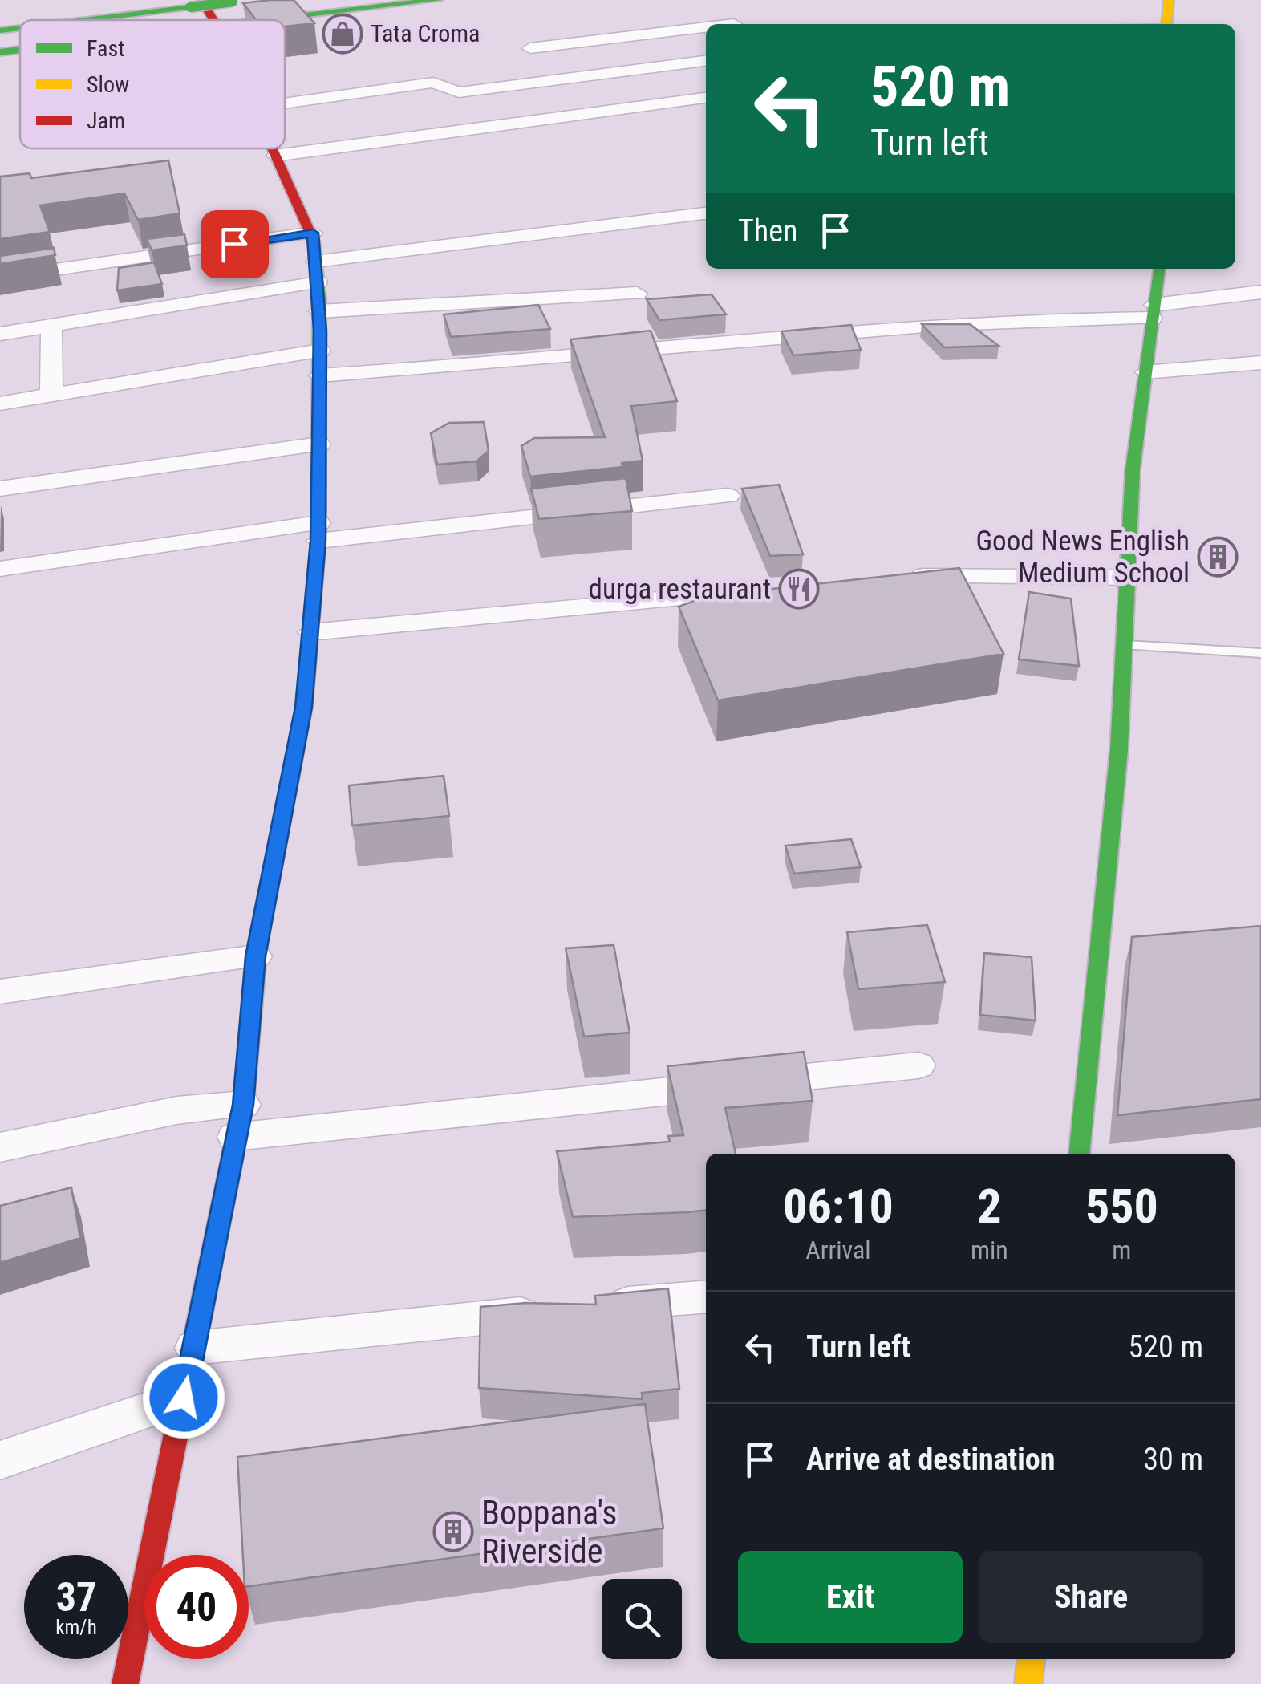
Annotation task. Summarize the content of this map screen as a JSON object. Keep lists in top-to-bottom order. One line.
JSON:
{"places":{"shop":["Tata Croma"],"building":["Good News English Medium School","Boppana's Riverside"],"restaurant":["durga restaurant"]},"legend":["Fast","Slow","Jam"],"page":{"turn":["520 m","Turn left"],"then":"Then","eta":["06:10","Arrival","2","min","550","m"],"list":[{"name":"Turn left","value":"520 m"},{"name":"Arrive at destination","value":"30 m"}],"buttons":["Exit","Share"],"speed":"37 km/h","limit":"40"}}
